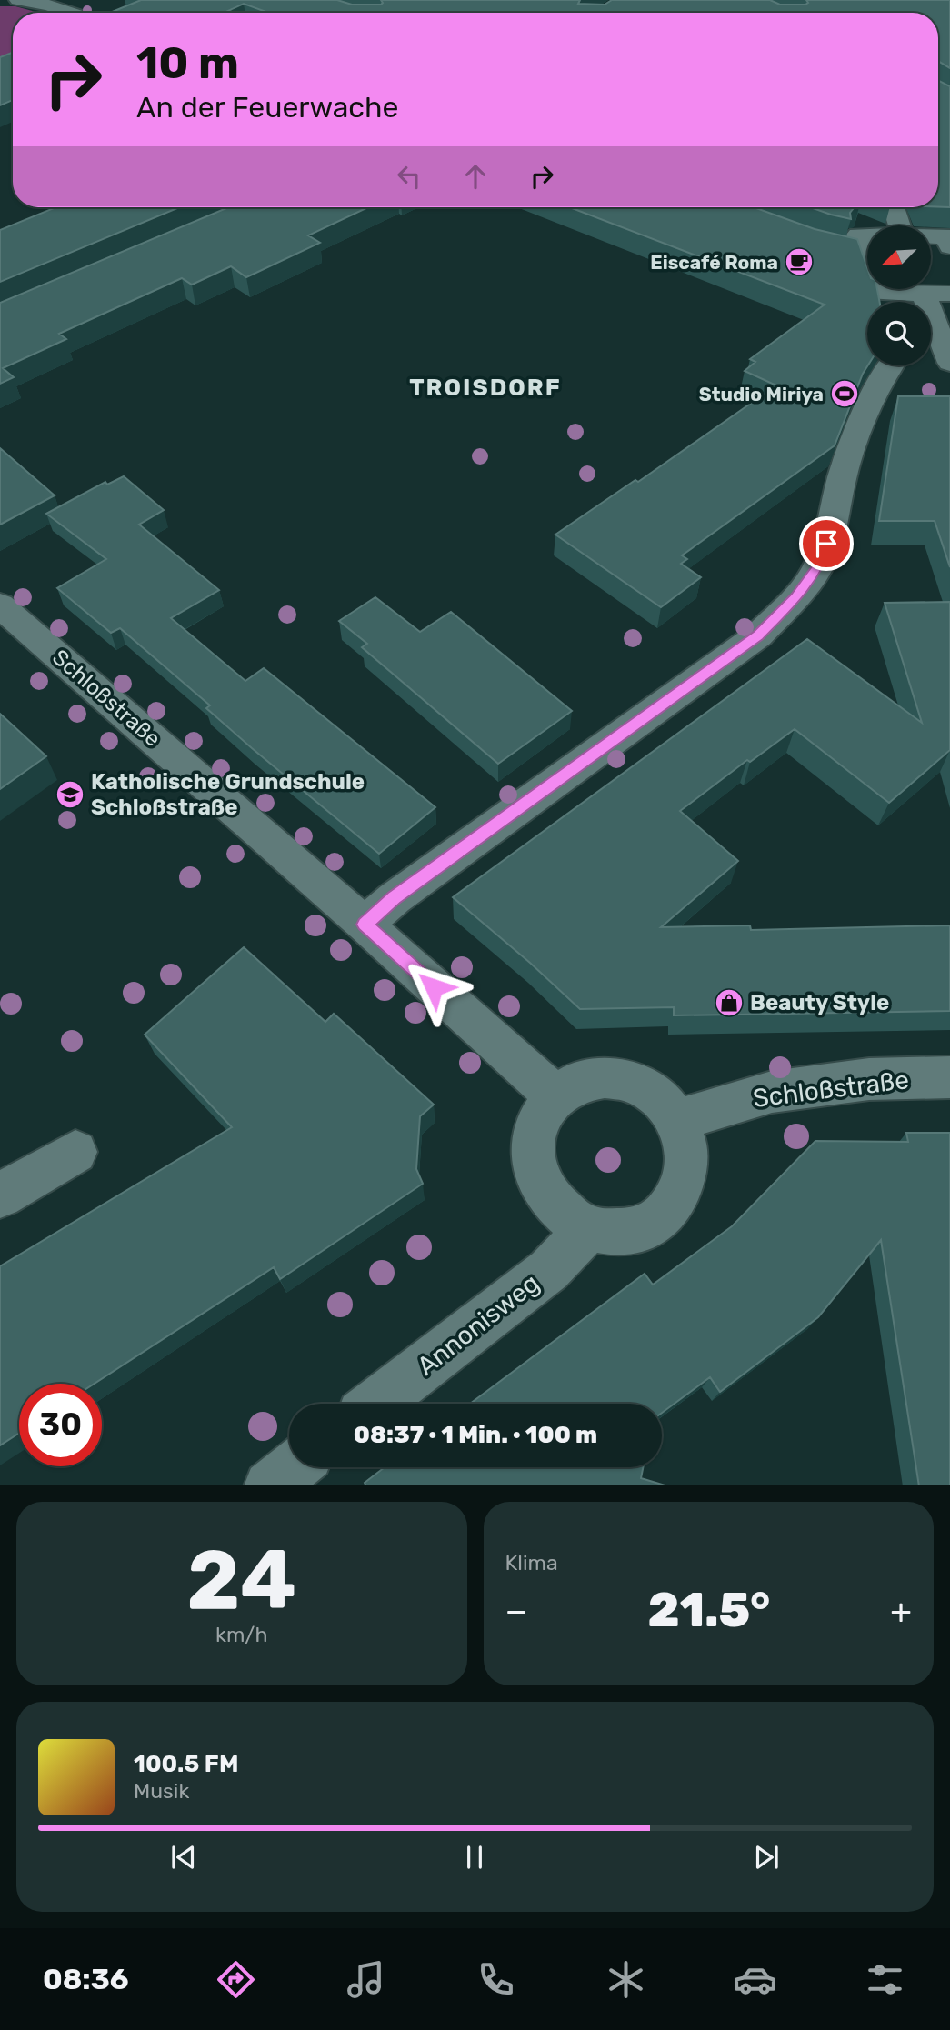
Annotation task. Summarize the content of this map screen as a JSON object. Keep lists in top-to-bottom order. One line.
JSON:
{"streets":{"street":["Schloßstraße","Annonisweg"]},"crossings":[["Schloßstraße","Annonisweg"]],"districts":["TROISDORF"],"places":{"cafe":["Eiscafé Roma"],"sports":["Studio Miriya"],"school or university":["Katholische Grundschule Schloßstraße"],"shop":["Beauty Style"]},"north":"bottom left","page":{"turn":["10 m","An der Feuerwache"],"limit":"30","trip":"08:37 · 1 Min. · 100 m","tile":[["24","km/h"],"Klima"],"heat":["−","21.5°","+"],"song":["100.5 FM","Musik"],"tabs":"08:36"}}
